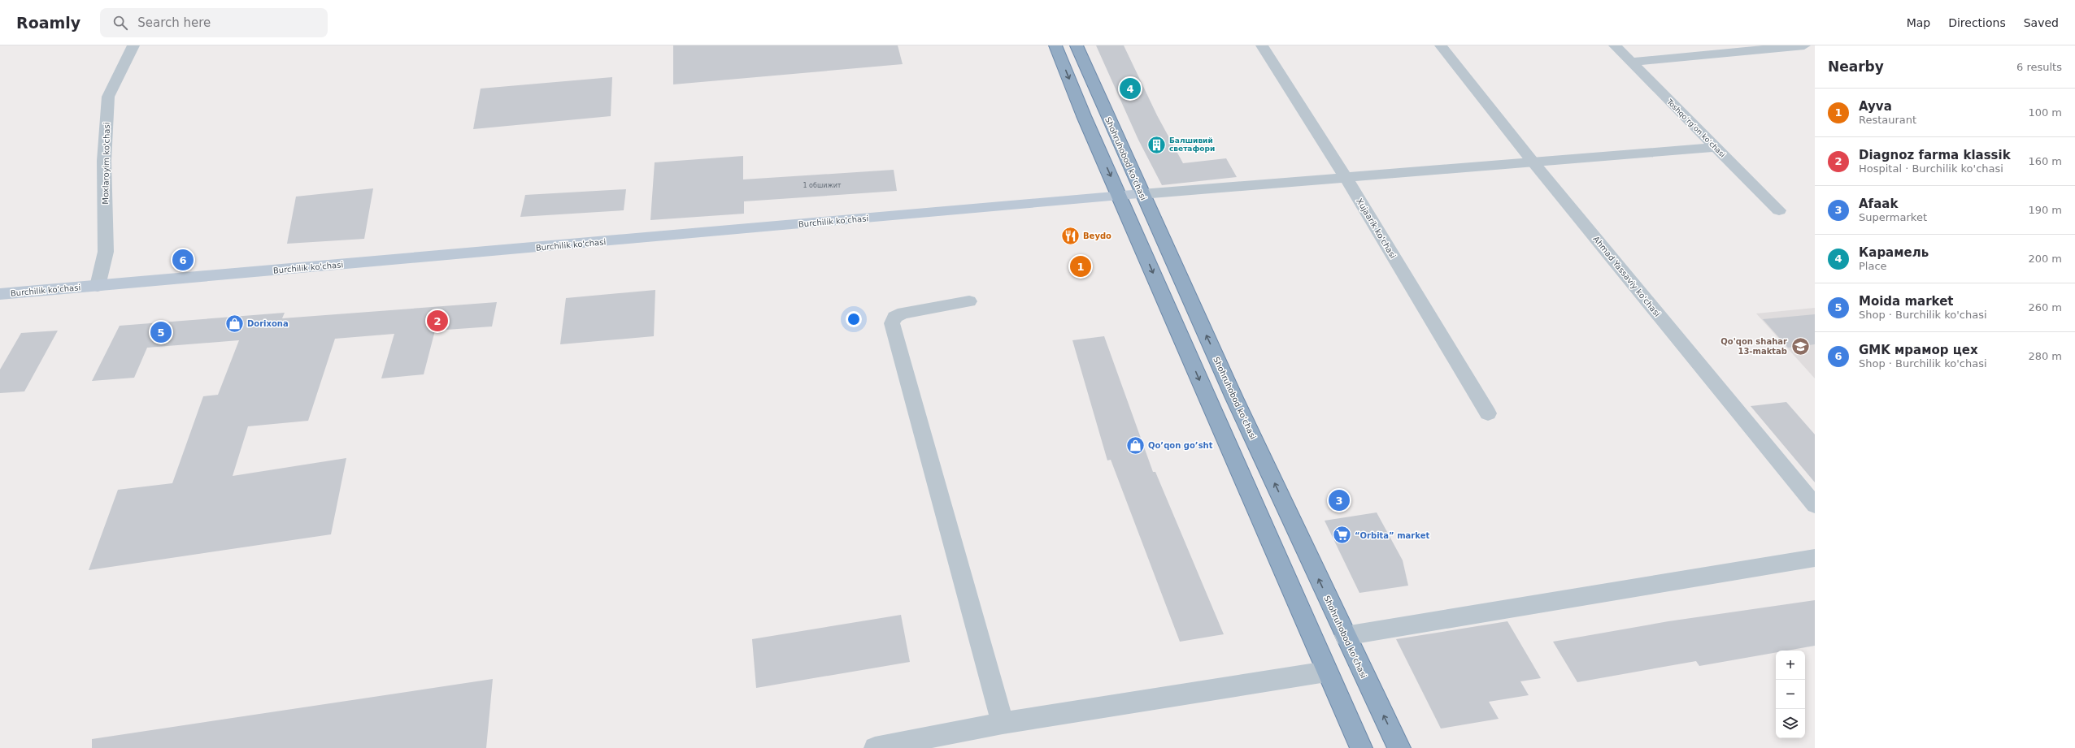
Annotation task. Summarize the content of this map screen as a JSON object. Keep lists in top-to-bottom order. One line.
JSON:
{"streets":{"highway":["Shohruhobod koʻchasi"],"main road":["Burchilik ko'chasi"],"street":["Toshqoʻrgʻon koʻchasi","Moxlaroyim ko'chasi","Xujaarik ko'chasi","Ahmad Yassaviy ko'chasi"]},"crossings":[["Shohruhobod koʻchasi","Burchilik ko'chasi"],["Moxlaroyim ko'chasi","Burchilik ko'chasi"]],"places":{"building":["Балшивий светафори"],"restaurant":["Beydo"],"shop":["Dorixona","Qo’qon go’sht"],"school or university":["Qo'qon shahar 13-maktab"],"supermarket":["“Orbita” market"]},"house_numbers":["1 обшижит"],"page":{"header":"Roamly","search":"Search here","nav":["Map","Directions","Saved"],"heading":["Nearby","6 results"],"pins":["4","6","1","2","5","3"],"list":[{"mark":"1","name":"Ayva","note":"Restaurant","value":"100 m"},{"mark":"2","name":"Diagnoz farma klassik","note":"Hospital · Burchilik ko'chasi","value":"160 m"},{"mark":"3","name":"Afaak","note":"Supermarket","value":"190 m"},{"mark":"4","name":"Карамель","note":"Place","value":"200 m"},{"mark":"5","name":"Moida market","note":"Shop · Burchilik ko'chasi","value":"260 m"},{"mark":"6","name":"GMK мрамор цех","note":"Shop · Burchilik ko'chasi","value":"280 m"}],"map_buttons":["+","−"]}}
